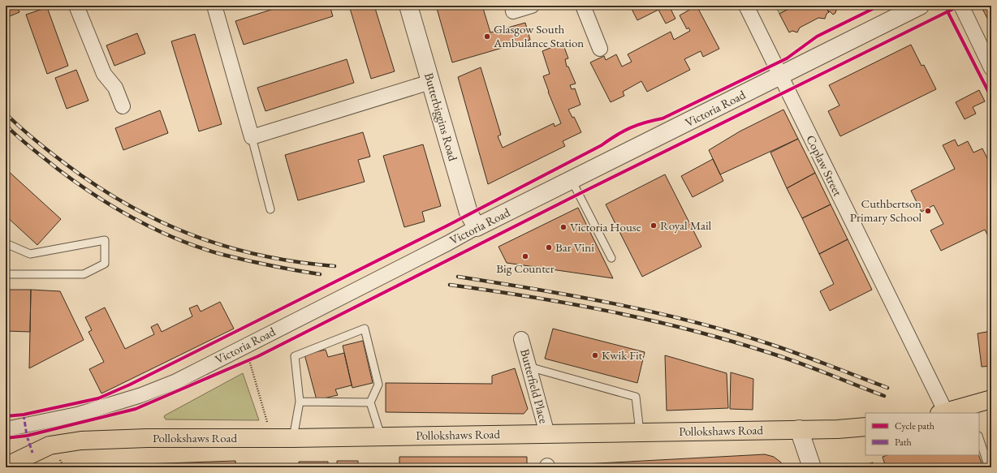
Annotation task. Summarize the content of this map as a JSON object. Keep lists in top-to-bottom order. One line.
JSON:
{"streets":{"main road":["Pollokshaws Road"],"street":["Victoria Road","Butterbiggins Road","Coplaw Street","Butterfield Place"]},"crossings":[["Victoria Road","Butterbiggins Road"],["Victoria Road","Coplaw Street"],["Butterfield Place","Pollokshaws Road"]],"places":["Glasgow South Ambulance Station","Cuthbertson Primary School","Royal Mail","Victoria House","Bar Vini","Big Counter","Kwik Fit"],"legend":["Cycle path","Path"]}
